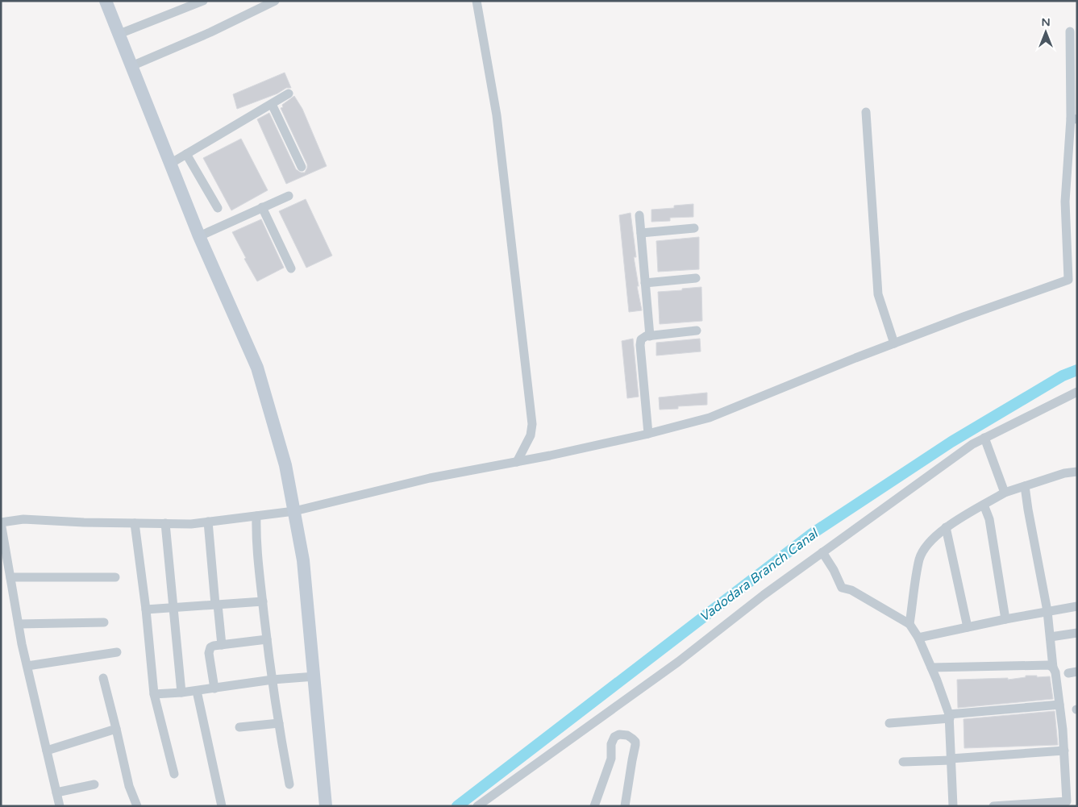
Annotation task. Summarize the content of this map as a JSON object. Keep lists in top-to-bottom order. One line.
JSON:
{"water":["Vadodara Branch Canal"],"north":"top"}
